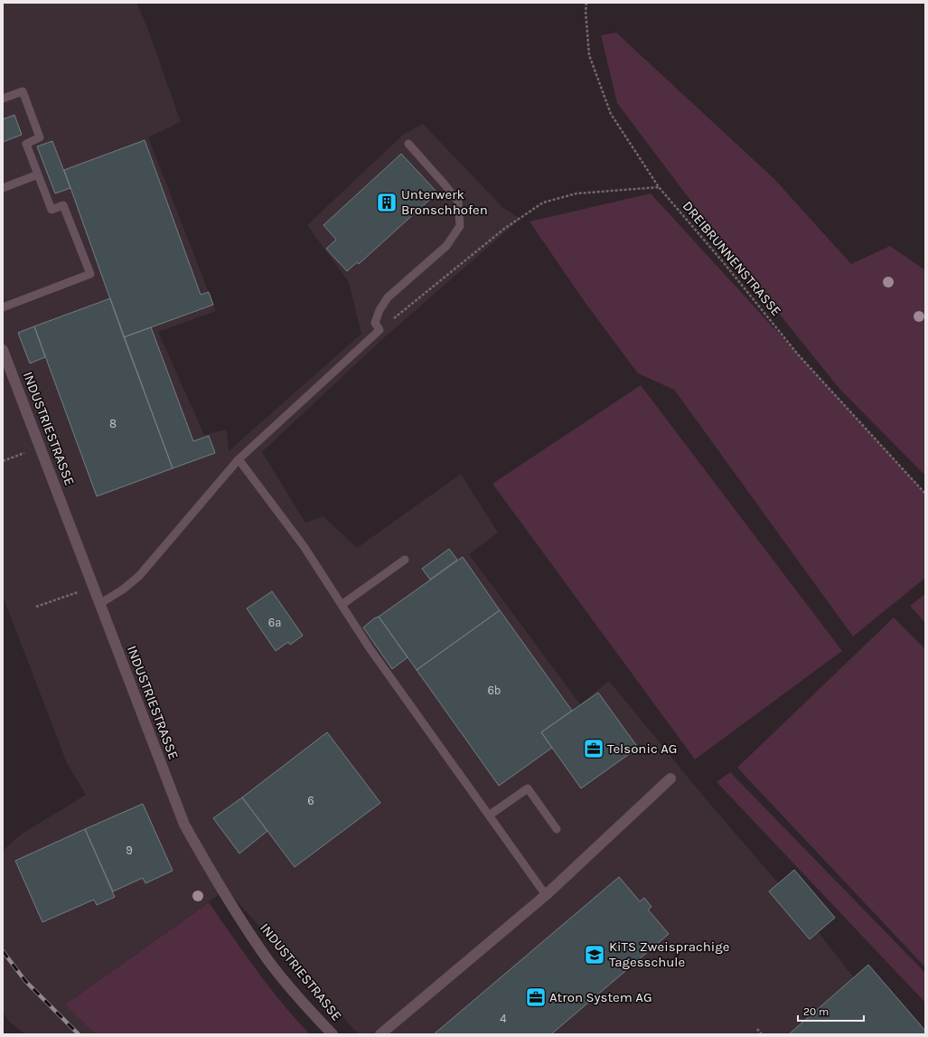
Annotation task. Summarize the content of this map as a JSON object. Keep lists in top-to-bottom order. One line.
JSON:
{"streets":{"street":["INDUSTRIESTRASSE"],"path":["DREIBRUNNENSTRASSE"]},"places":{"building":["Unterwerk Bronschhofen"],"office":["Telsonic AG","Atron System AG"],"school or university":["KiTS Zweisprachige Tagesschule"]},"house_numbers":["8","6a","6b","6","9","4"],"scale_bar":"20 m"}
